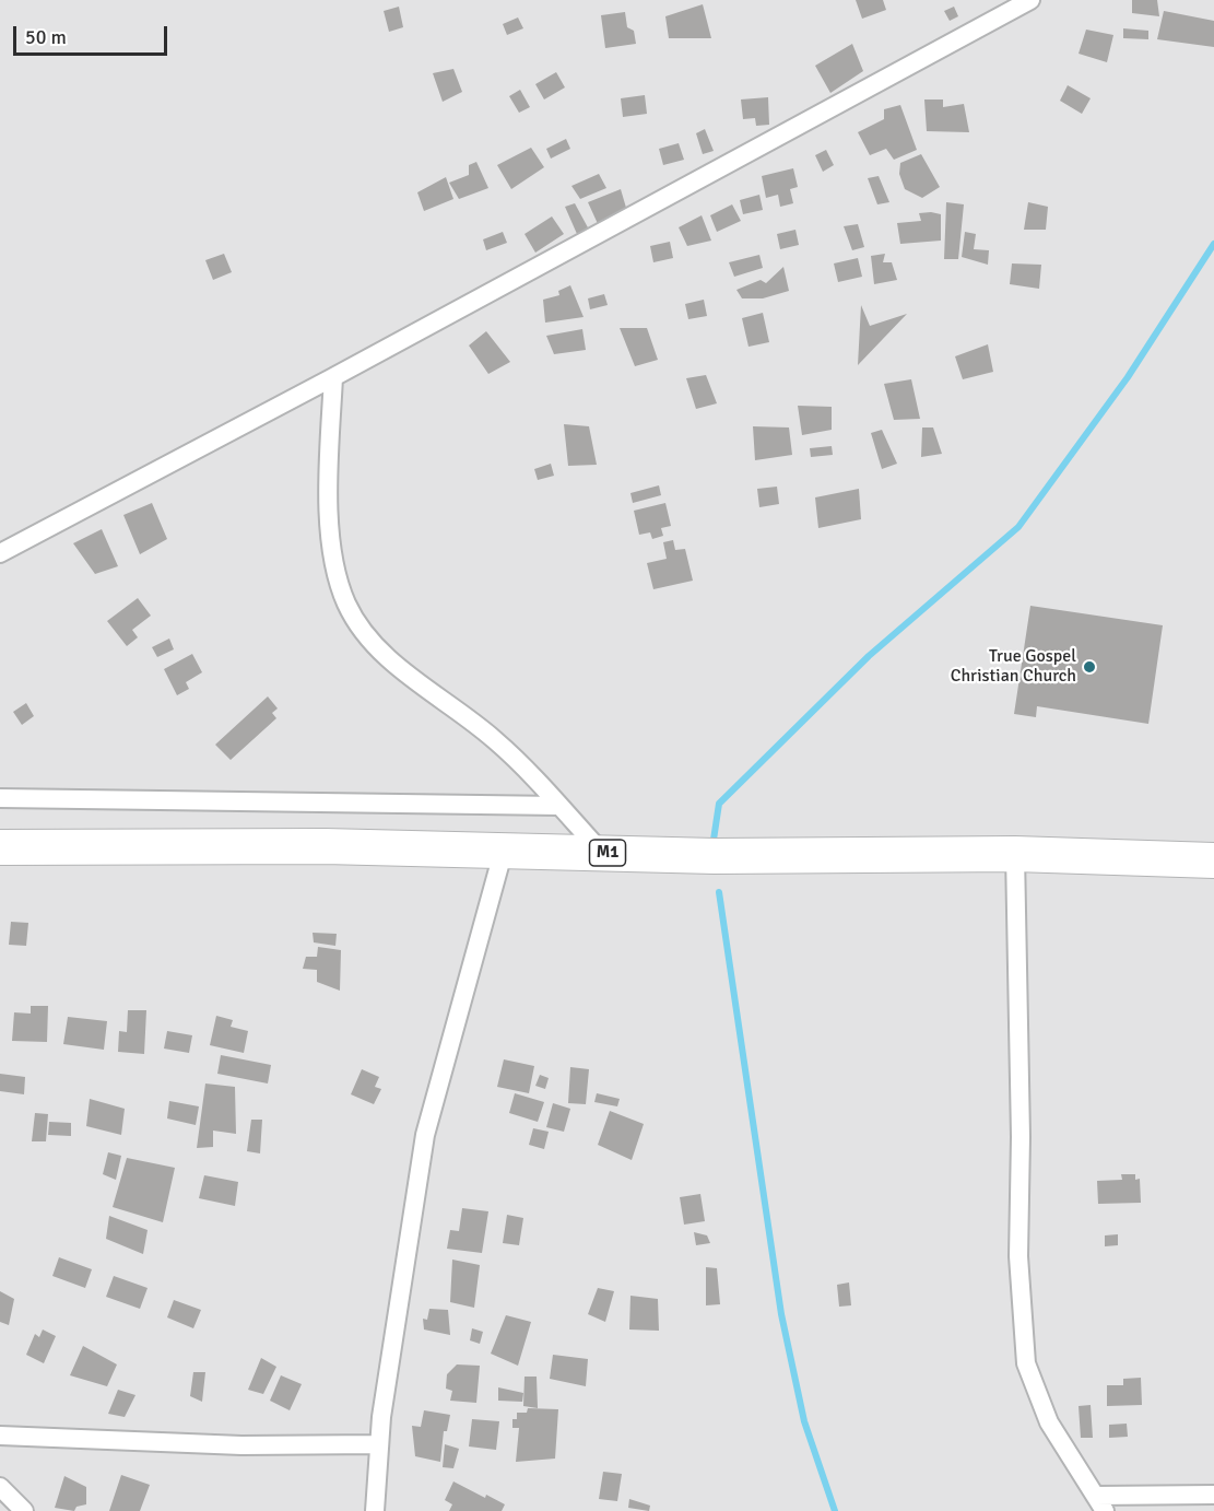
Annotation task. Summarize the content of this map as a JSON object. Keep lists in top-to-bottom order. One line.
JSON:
{"streets":{"highway":["M1"]},"places":["True Gospel Christian Church"],"scale_bar":"50 m"}
